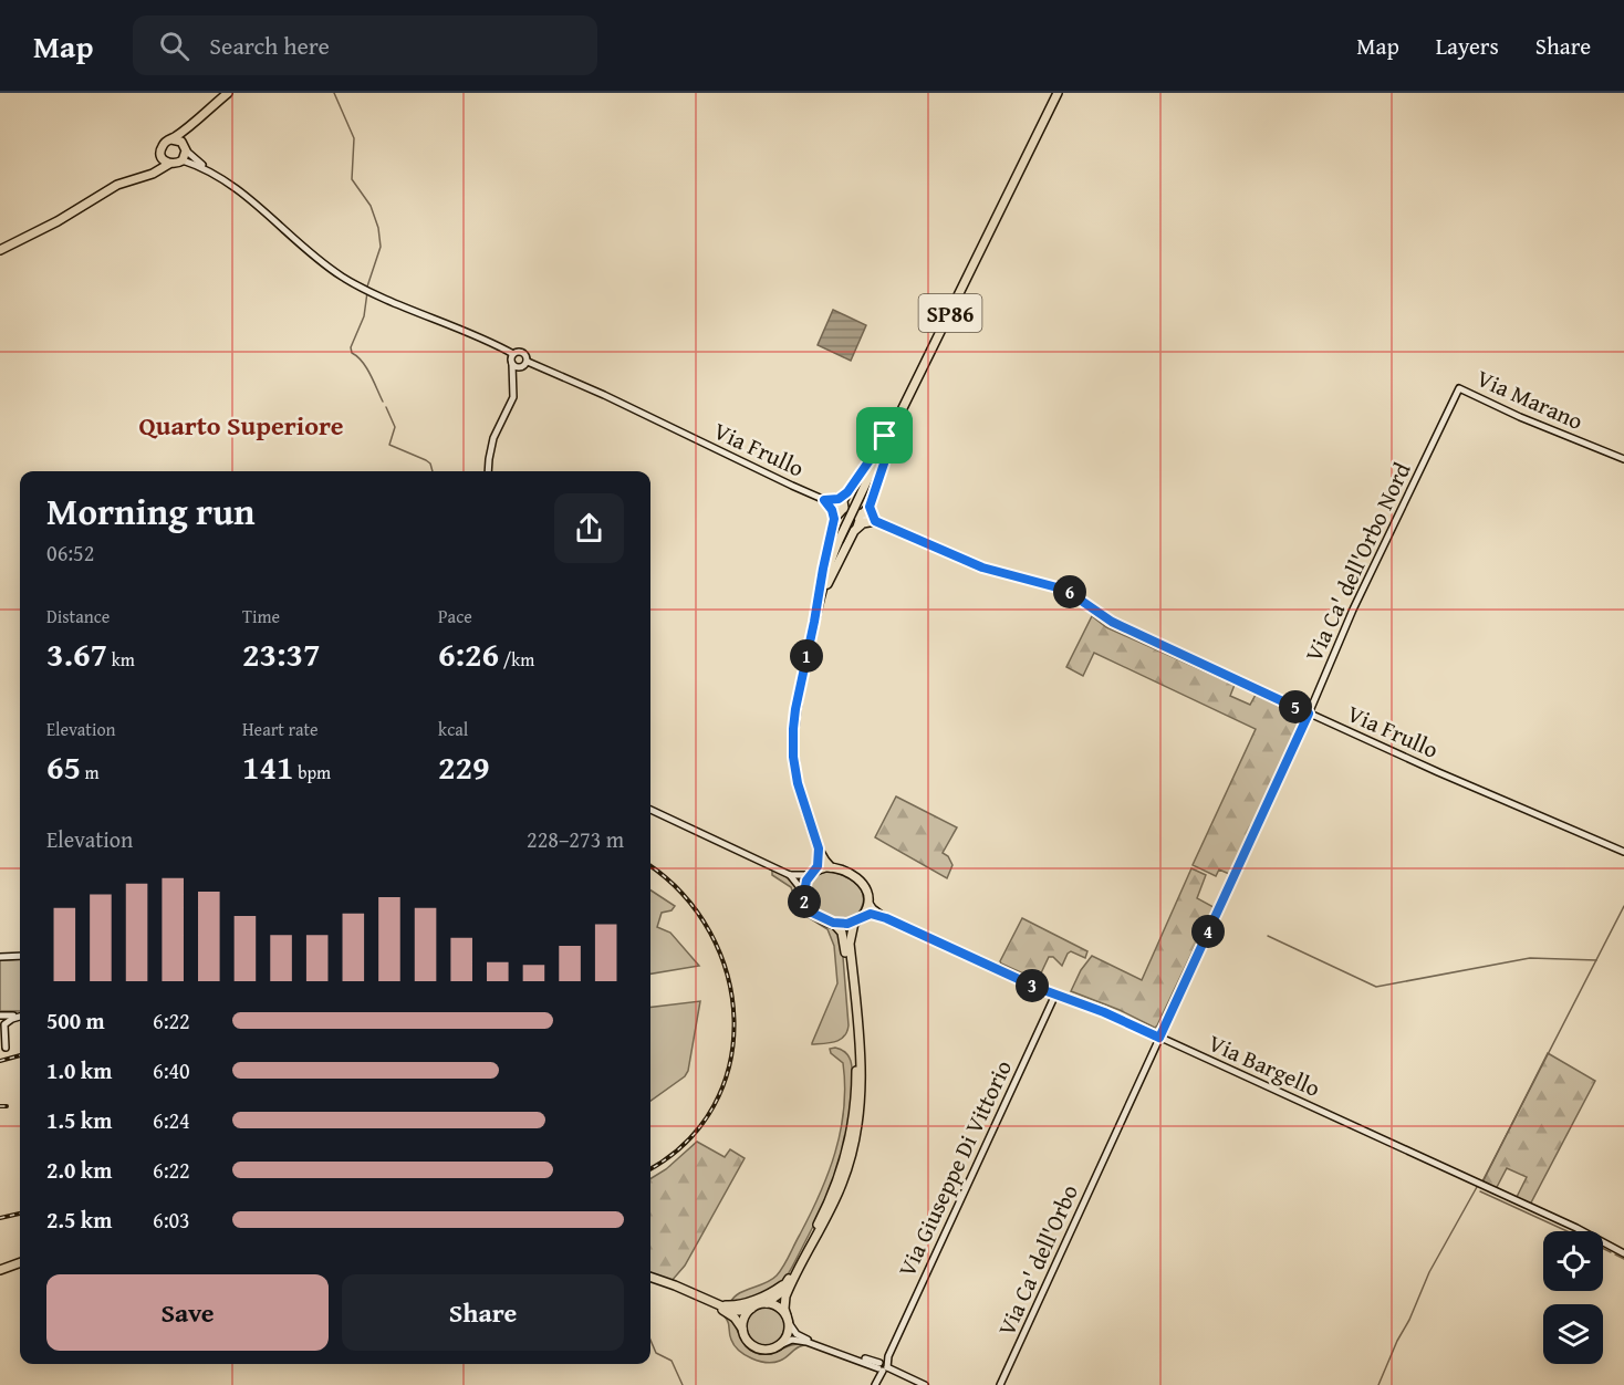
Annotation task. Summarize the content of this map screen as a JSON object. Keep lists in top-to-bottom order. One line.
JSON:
{"streets":{"main road":["SP86"],"street":["Via Marano","Via Frullo","Via Ca' dell'Orbo Nord","Via Bargello","Via Giuseppe Di Vittorio","Via Ca' dell'Orbo"]},"crossings":[["SP86","Via Bargello"],["Via Marano","Via Ca' dell'Orbo Nord"],["Via Frullo","Via Ca' dell'Orbo Nord"],["Via Ca' dell'Orbo Nord","Via Bargello"],["Via Ca' dell'Orbo Nord","Via Ca' dell'Orbo"],["Via Bargello","Via Giuseppe Di Vittorio"]],"districts":["Quarto Superiore"],"page":{"header":"Map","search":"Search here","nav":["Map","Layers","Share"],"heading":["Morning run","06:52"],"pins":["6","1","5","2","4","3"],"stats":[["Distance","3.67 km"],["Time","23:37"],["Pace","6:26 /km"],["Elevation","65 m"],["Heart rate","141 bpm"],["kcal","229"]],"chart":["Elevation","228–273 m"],"list":[{"name":"500 m","note":"6:22"},{"name":"1.0 km","note":"6:40"},{"name":"1.5 km","note":"6:24"},{"name":"2.0 km","note":"6:22"},{"name":"2.5 km","note":"6:03"}],"buttons":["Save","Share"]}}
